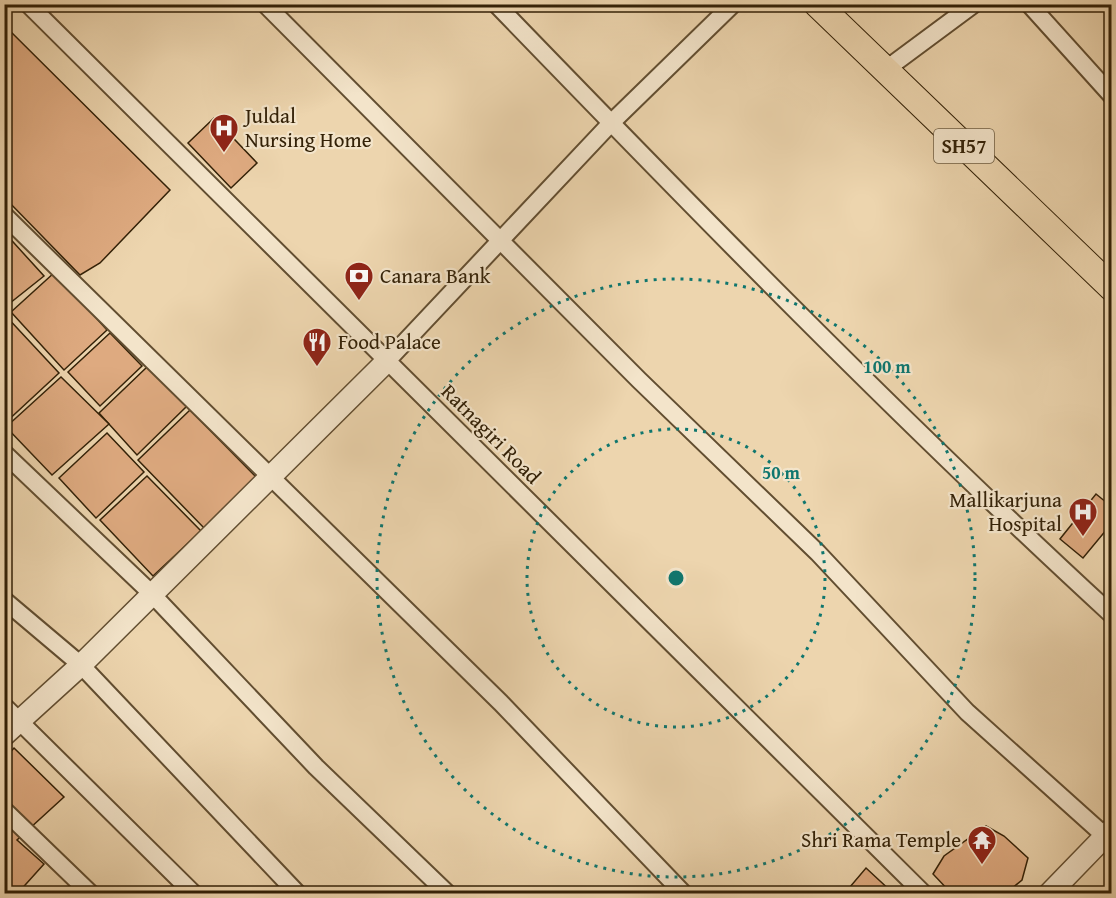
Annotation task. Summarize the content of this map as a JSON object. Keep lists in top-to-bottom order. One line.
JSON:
{"streets":{"main road":["SH57"],"street":["Ratnagiri Road"]},"places":{"hospital":["Juldal Nursing Home","Mallikarjuna Hospital"],"bank":["Canara Bank"],"restaurant":["Food Palace"],"temple":["Shri Rama Temple"]},"rings":["100 m","50 m"]}
